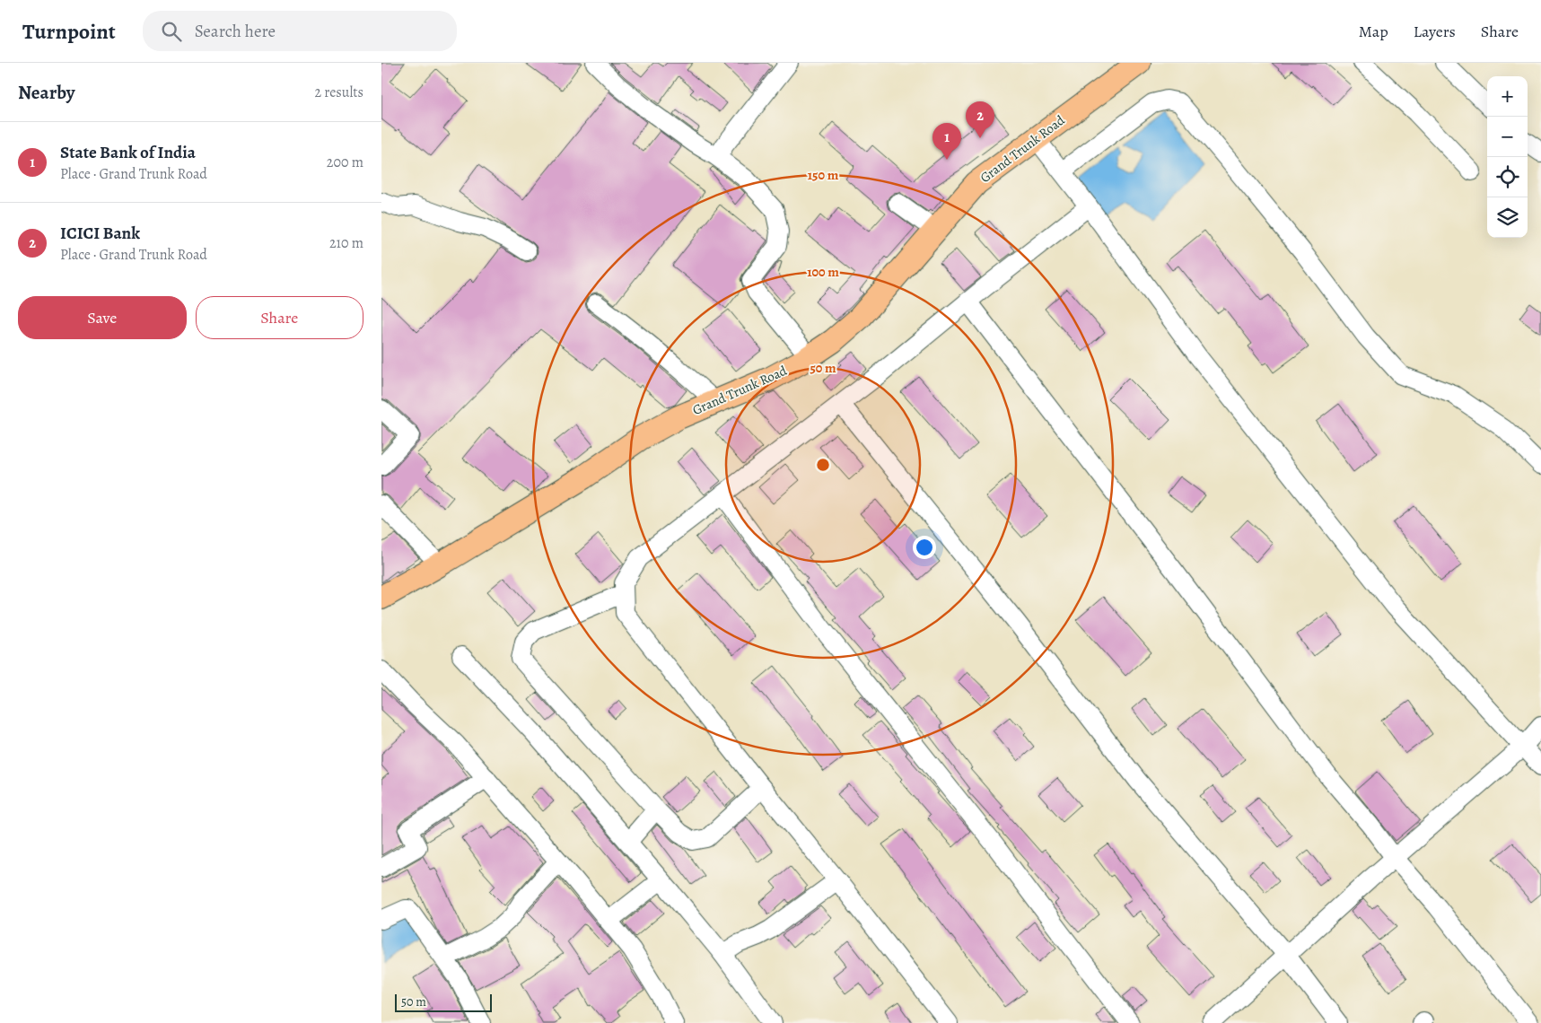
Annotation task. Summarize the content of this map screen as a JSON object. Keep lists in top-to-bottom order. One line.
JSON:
{"streets":{"main road":["Grand Trunk Road"]},"scale_bar":"50 m","page":{"header":"Turnpoint","search":"Search here","nav":["Map","Layers","Share"],"heading":["Nearby","2 results"],"map_buttons":["+","−"],"pins":["2","1"],"list":[{"mark":"1","name":"State Bank of India","note":"Place · Grand Trunk Road","value":"200 m"},{"mark":"2","name":"ICICI Bank","note":"Place · Grand Trunk Road","value":"210 m"}],"buttons":["Save","Share"],"scale":"50 m"},"rings":["150 m","100 m","50 m"]}
